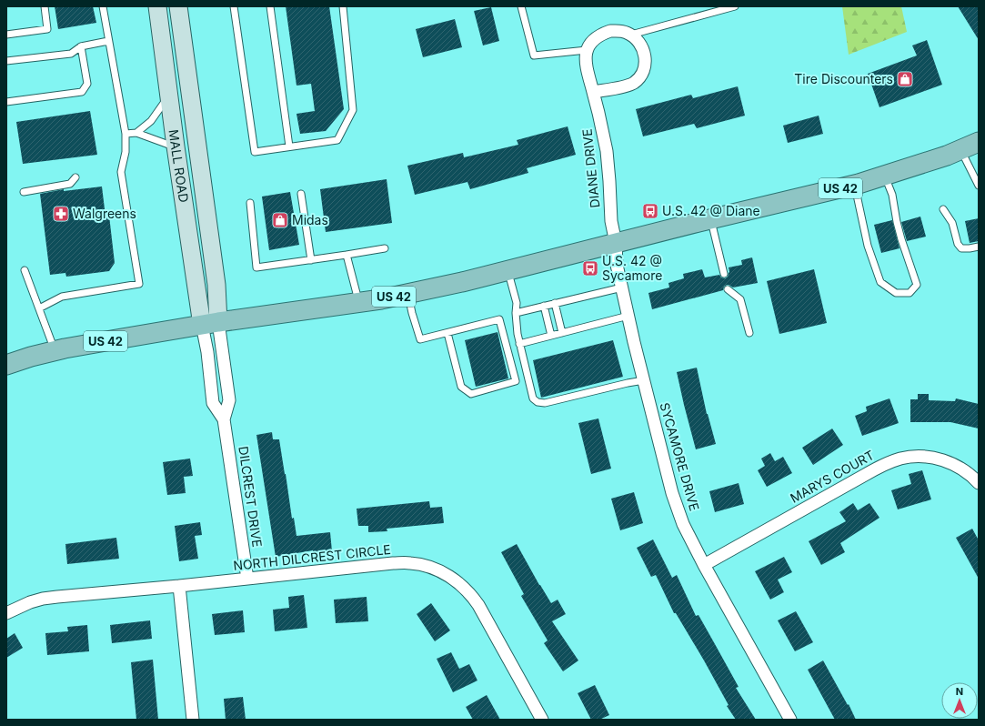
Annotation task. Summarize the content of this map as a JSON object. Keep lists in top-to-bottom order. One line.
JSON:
{"streets":{"main road":["MALL ROAD","US 42"],"street":["DIANE DRIVE","SYCAMORE DRIVE","MARYS COURT","DILCREST DRIVE","NORTH DILCREST CIRCLE"]},"crossings":[["MALL ROAD","US 42"],["MALL ROAD","DILCREST DRIVE"],["DIANE DRIVE","US 42"],["DIANE DRIVE","SYCAMORE DRIVE"],["US 42","SYCAMORE DRIVE"],["US 42","DILCREST DRIVE"],["SYCAMORE DRIVE","MARYS COURT"],["DILCREST DRIVE","NORTH DILCREST CIRCLE"]],"places":{"shop":["Tire Discounters","Midas"],"bus stop":["U.S. 42 @ Diane","U.S. 42 @ Sycamore"],"pharmacy":["Walgreens"]},"north":"top"}
